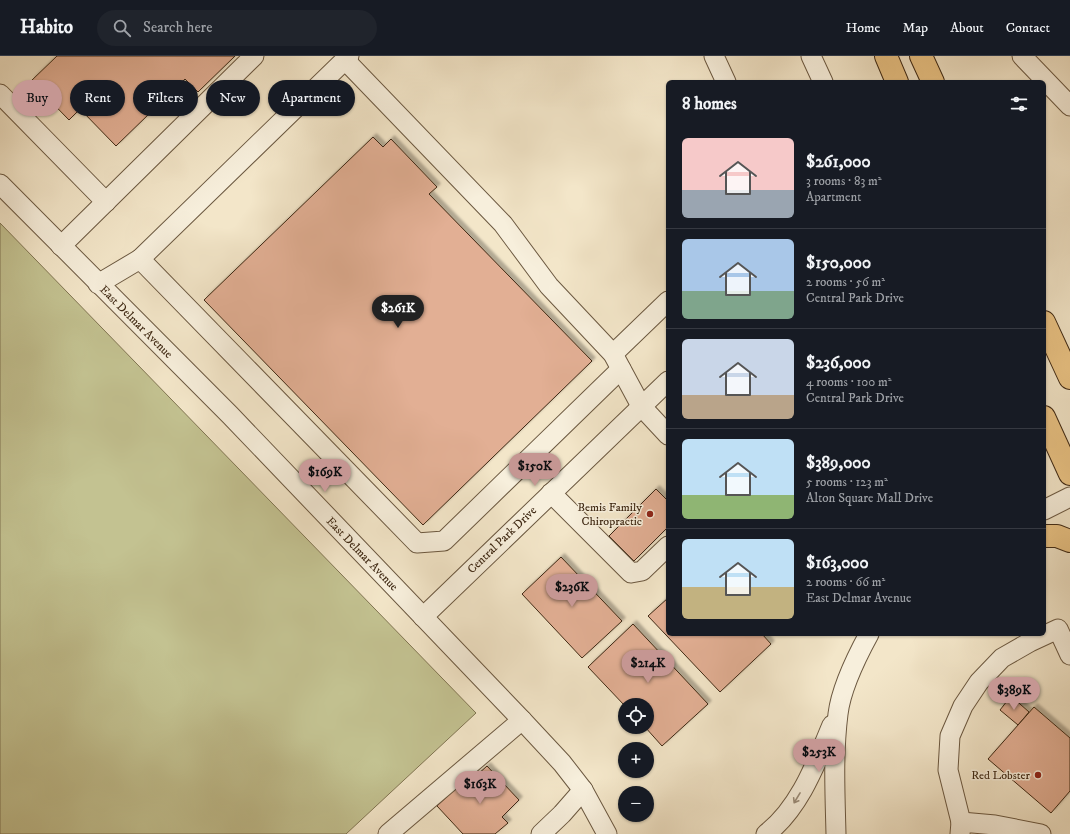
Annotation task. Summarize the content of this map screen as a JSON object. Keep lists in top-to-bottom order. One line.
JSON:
{"streets":{"street":["East Delmar Avenue","Central Park Drive"]},"crossings":[["East Delmar Avenue","Central Park Drive"]],"places":["Bemis Family Chiropractic","Red Lobster"],"page":{"header":"Habito","search":"Search here","nav":["Home","Map","About","Contact"],"chip":["Buy","Rent","Filters","New","Apartment"],"heading":"8 homes","list":[{"name":"$261,000","note":"3 rooms · 83 m² · Apartment"},{"name":"$150,000","note":"2 rooms · 56 m² · Central Park Drive"},{"name":"$236,000","note":"4 rooms · 100 m² · Central Park Drive"},{"name":"$389,000","note":"5 rooms · 123 m² · Alton Square Mall Drive"},{"name":"$163,000","note":"2 rooms · 66 m² · East Delmar Avenue"}],"price":["$261K","$150K","$169K","$236K","$214K","$389K","$253K","$163K"],"map_buttons":["+","−"]}}
